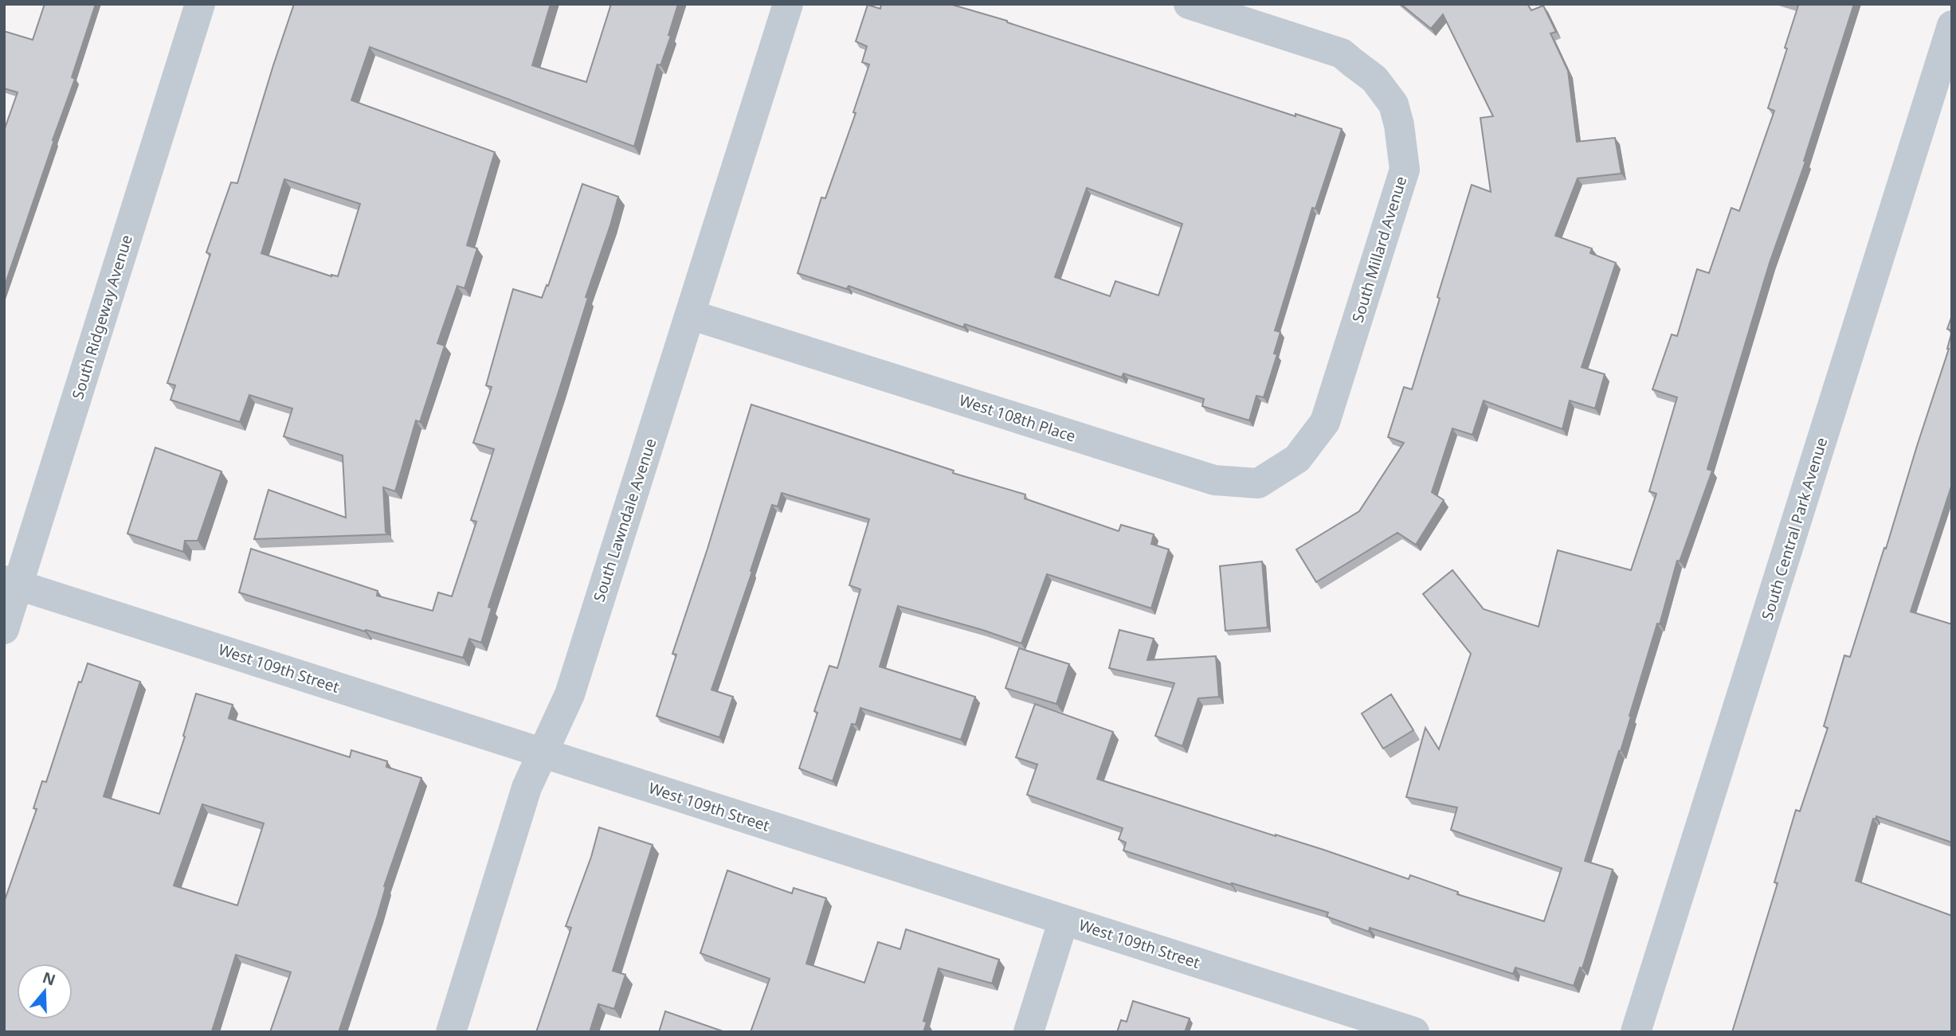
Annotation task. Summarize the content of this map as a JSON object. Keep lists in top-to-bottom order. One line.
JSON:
{"streets":{"street":["South Millard Avenue","South Ridgeway Avenue","West 108th Place","South Lawndale Avenue","South Central Park Avenue","West 109th Street"]},"crossings":[["South Millard Avenue","West 108th Place"],["South Ridgeway Avenue","West 109th Street"],["West 108th Place","South Lawndale Avenue"],["South Lawndale Avenue","West 109th Street"]],"north":"top"}
